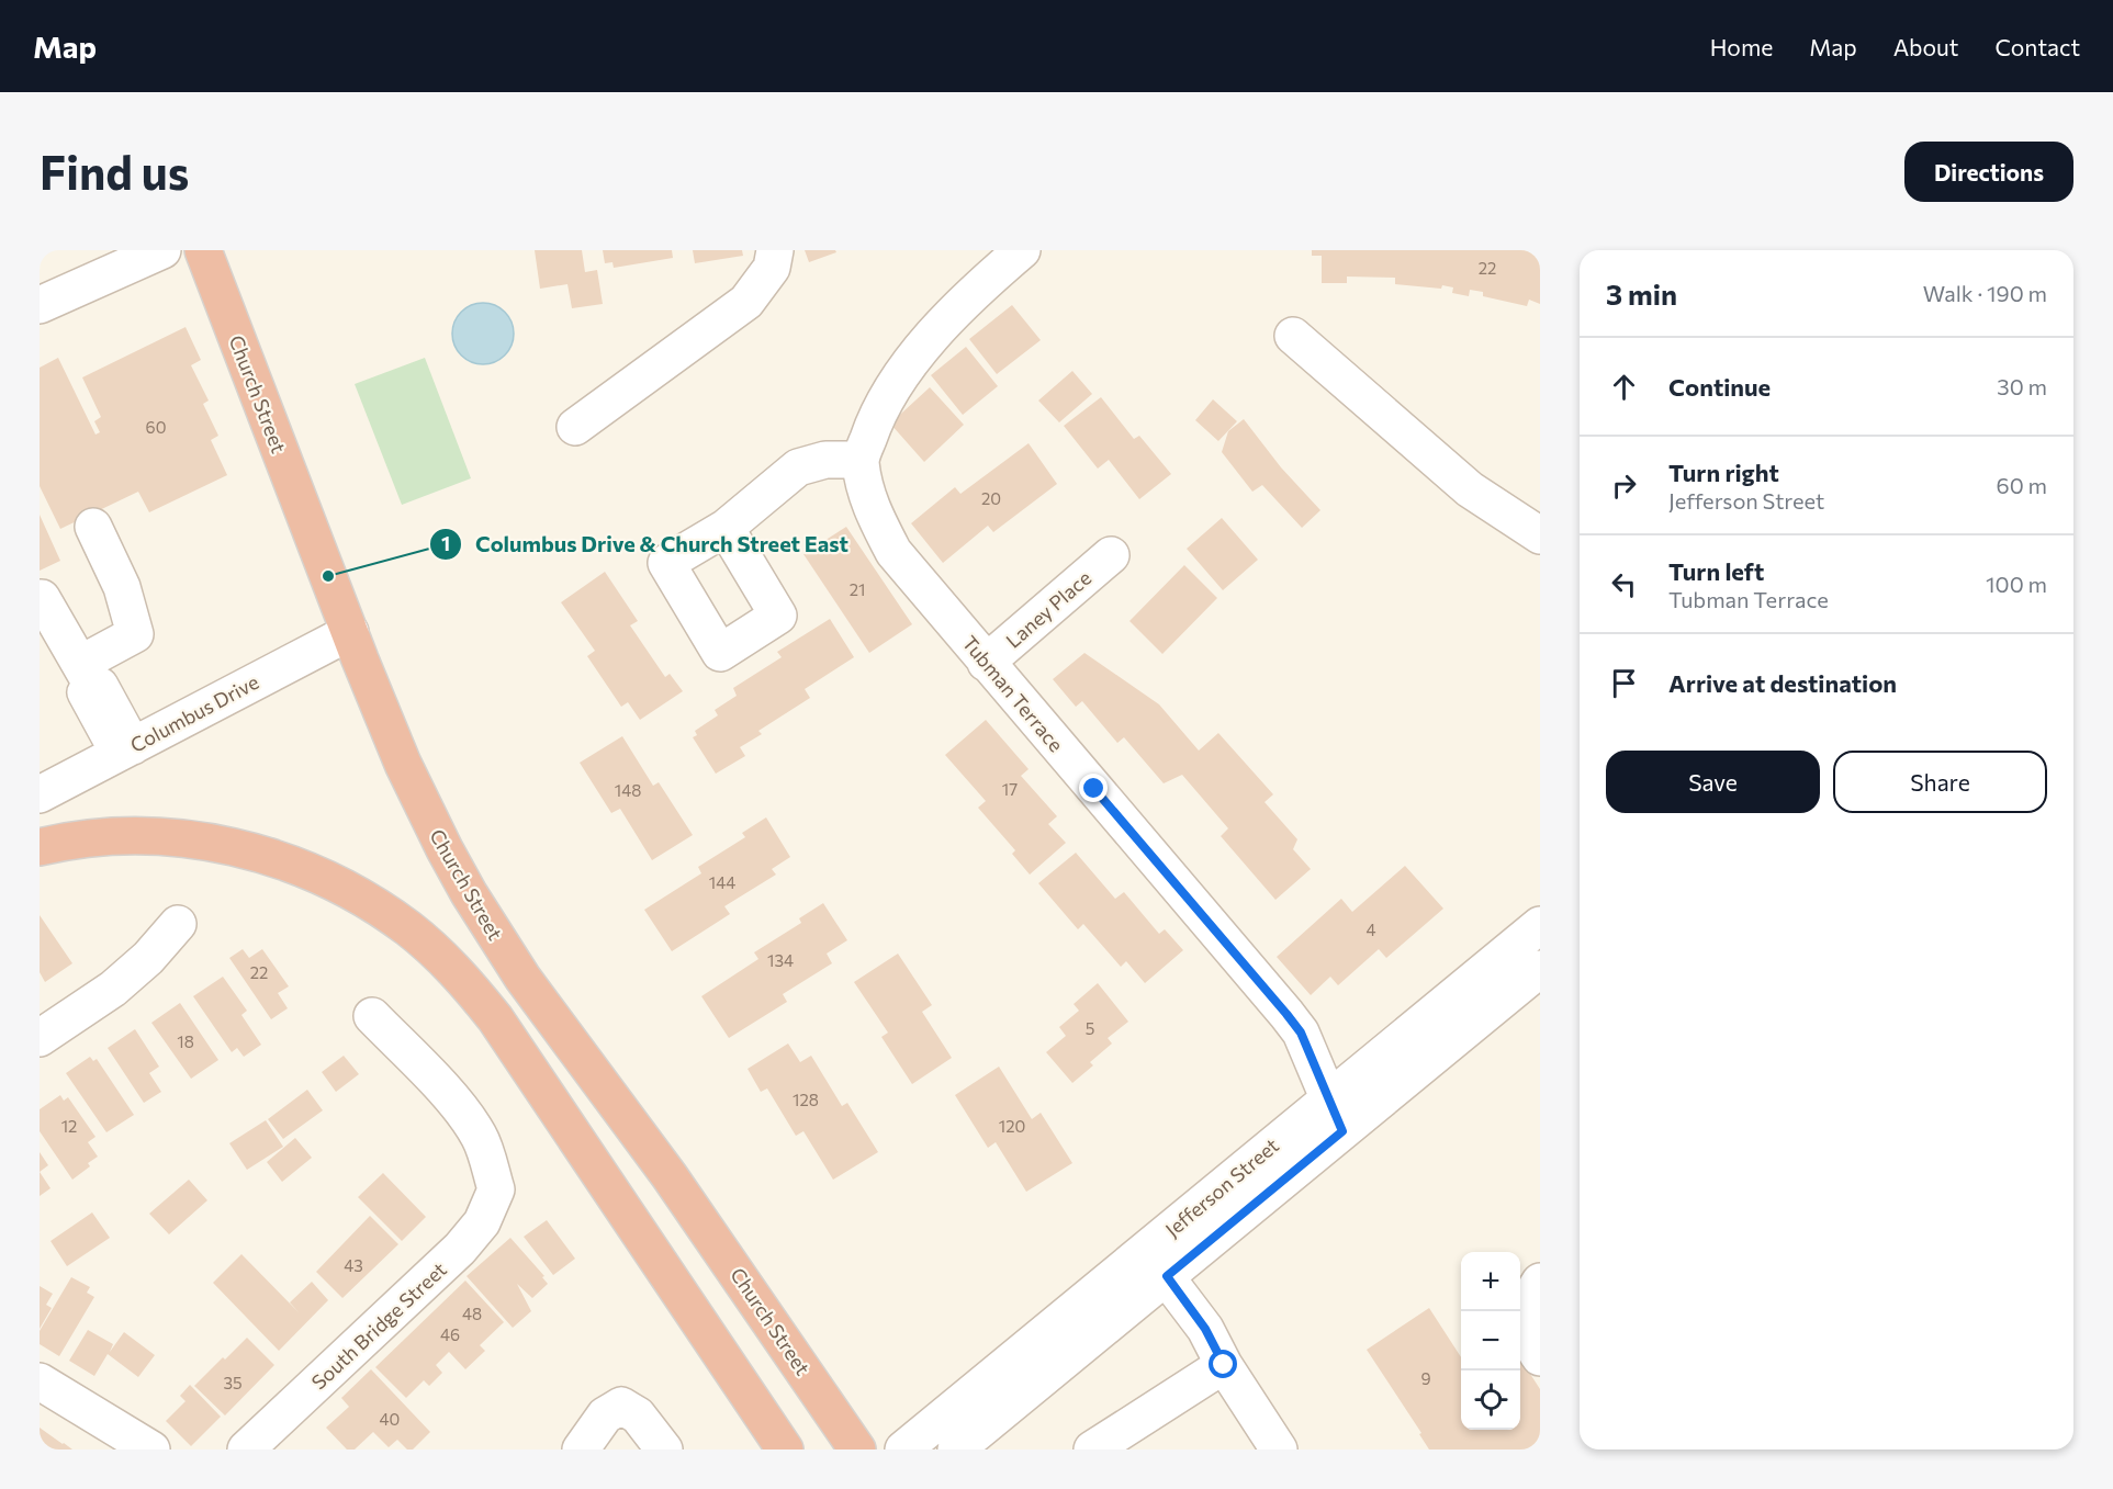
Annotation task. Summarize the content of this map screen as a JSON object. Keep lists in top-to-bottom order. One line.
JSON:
{"streets":{"highway":["Church Street"],"street":["Laney Place","Tubman Terrace","Columbus Drive","Jefferson Street","South Bridge Street"]},"crossings":[["Church Street","Columbus Drive"],["Laney Place","Tubman Terrace"],["Tubman Terrace","Jefferson Street"]],"places":["Columbus Drive & Church Street East"],"house_numbers":["22","60","20","21","17","148","144","4","134","22","5","18","128","12","120","43","48","46","9","35","40"],"page":{"header":"Map","nav":["Home","Map","About","Contact"],"buttons":["Directions",["Save","Share"]],"title":"Find us","heading":["3 min","Walk · 190 m"],"list":[["Continue","30 m"],["Turn right","Jefferson Street","60 m"],["Turn left","Tubman Terrace","100 m"],"Arrive at destination"],"map_buttons":["+","−"]}}
